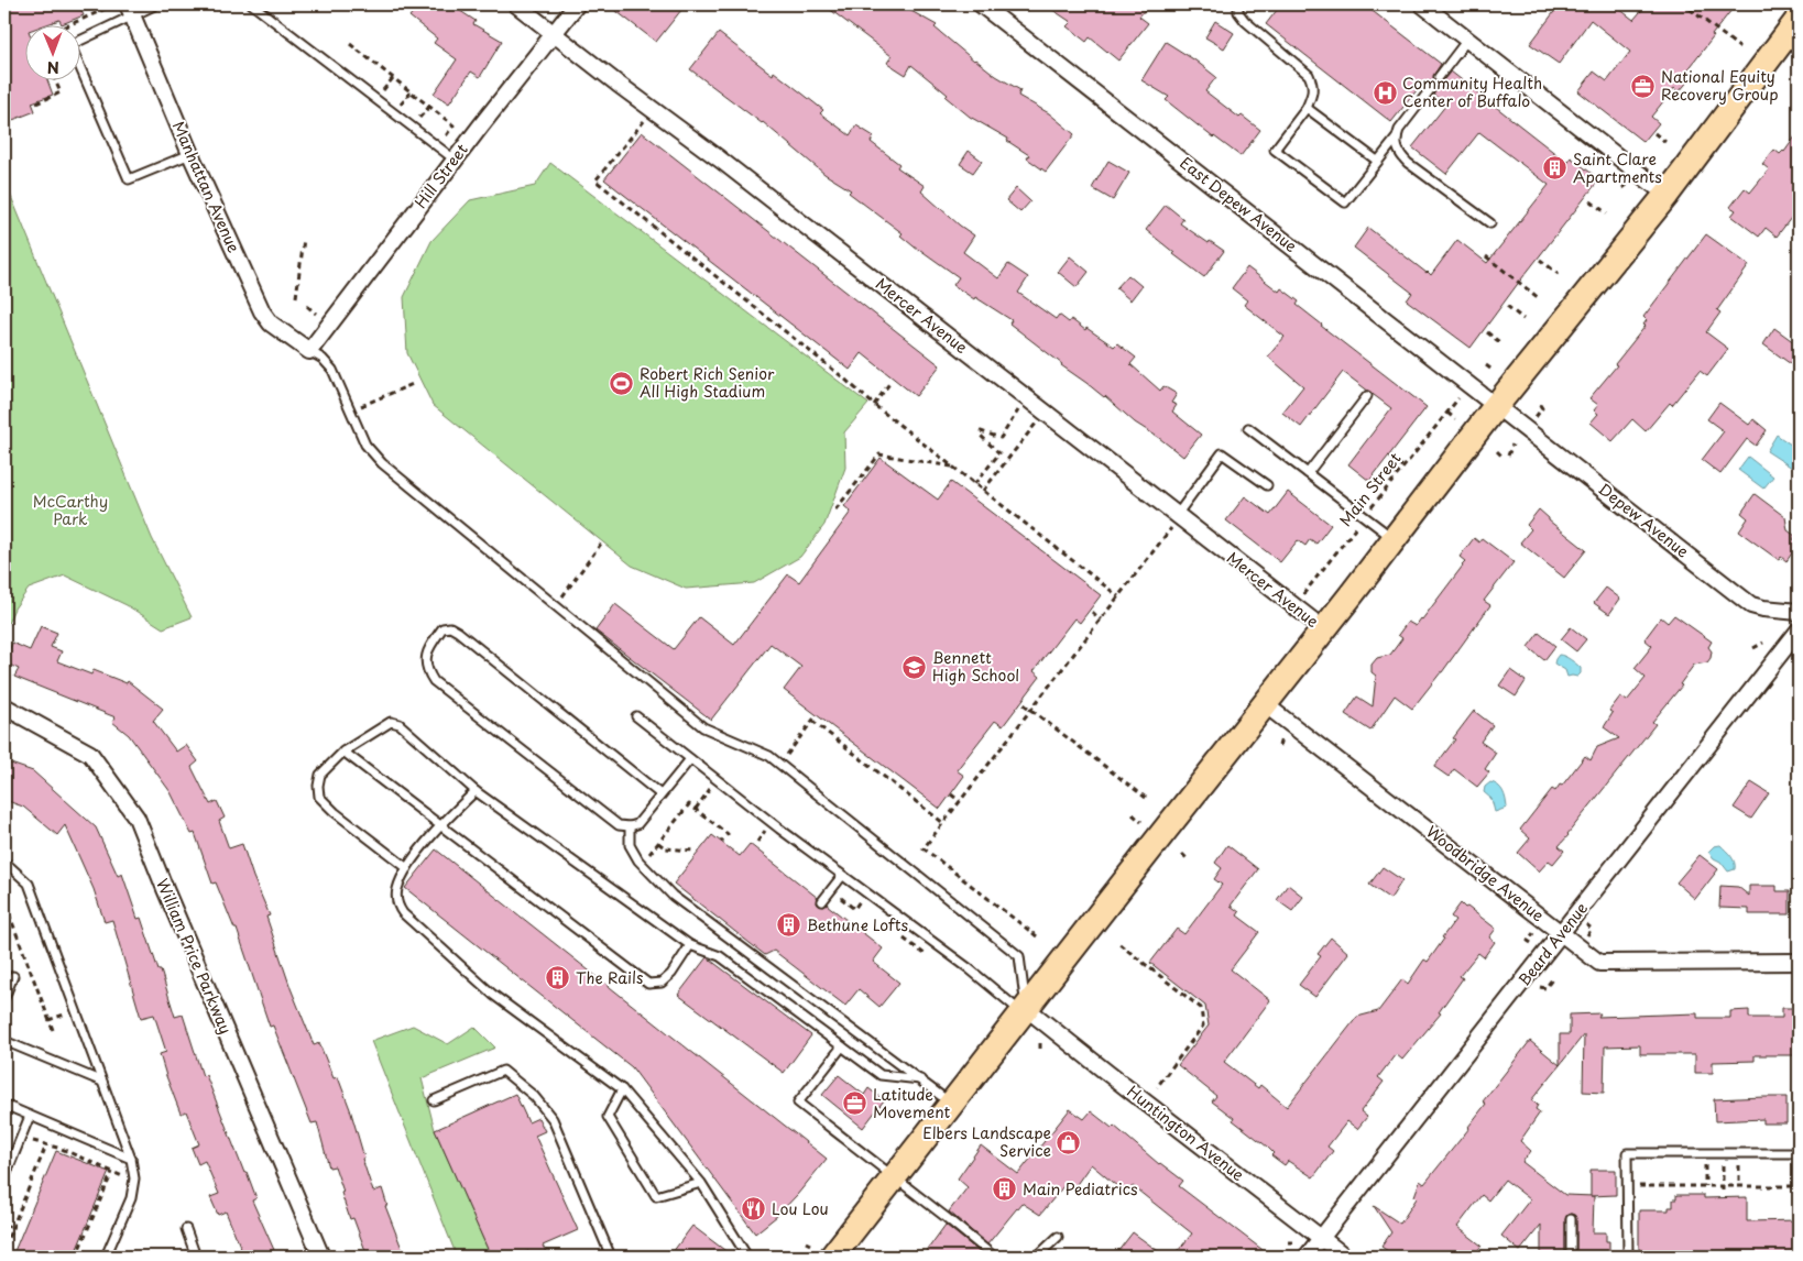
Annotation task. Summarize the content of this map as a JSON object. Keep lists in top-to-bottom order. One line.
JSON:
{"streets":{"street":["Hill Street","Manhattan Avenue","East Depew Avenue","Mercer Avenue","Depew Avenue","Woodbridge Avenue","Beard Avenue","William Price Parkway","Huntington Avenue"],"path":["Main Street"]},"crossings":[["Hill Street","Manhattan Avenue"],["Hill Street","Mercer Avenue"],["East Depew Avenue","Depew Avenue"],["Woodbridge Avenue","Beard Avenue"],["Beard Avenue","Huntington Avenue"]],"parks":["McCarthy Park"],"places":{"office":["National Equity Recovery Group","Latitude Movement"],"hospital":["Community Health Center of Buffalo"],"building":["Saint Clare Apartments","Bethune Lofts","The Rails","Main Pediatrics"],"sports":["Robert Rich Senior All High Stadium"],"school or university":["Bennett High School"],"shop":["Elbers Landscape Service"],"restaurant":["Lou Lou"]},"north":"bottom"}
